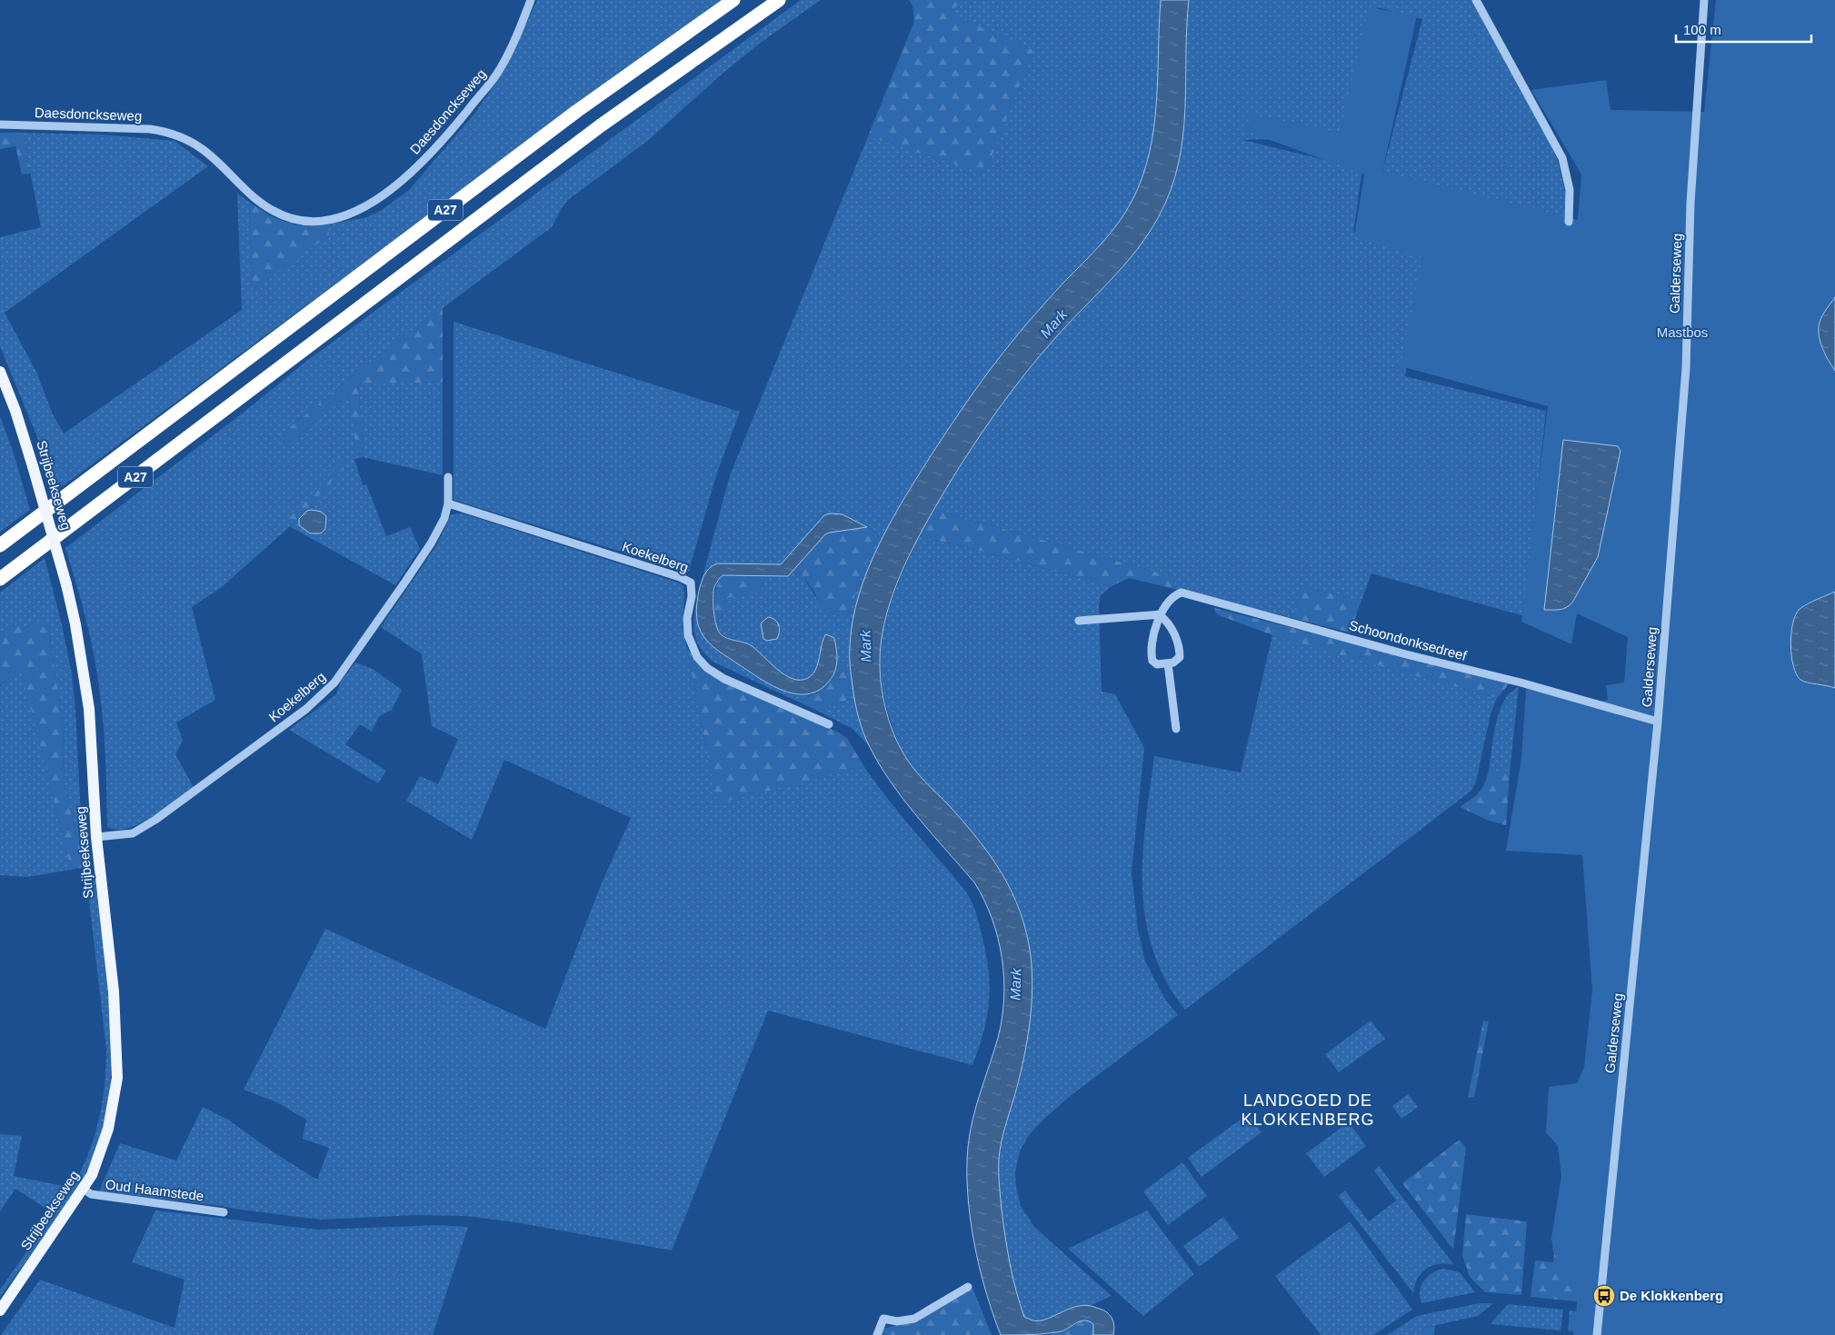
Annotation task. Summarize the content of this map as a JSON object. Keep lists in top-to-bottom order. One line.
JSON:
{"streets":{"highway":["A27"],"main road":["Strijbeekseweg"],"street":["Daesdonckseweg","Galderseweg","Koekelberg","Schoondonksedreef","Oud Haamstede"]},"crossings":[["Galderseweg","Schoondonksedreef"],["Strijbeekseweg","Koekelberg"],["Strijbeekseweg","Oud Haamstede"]],"districts":["LANDGOED DE KLOKKENBERG"],"water":["Mark"],"parks":["Mastbos"],"places":{"bus stop":["De Klokkenberg"]},"scale_bar":"100 m"}
